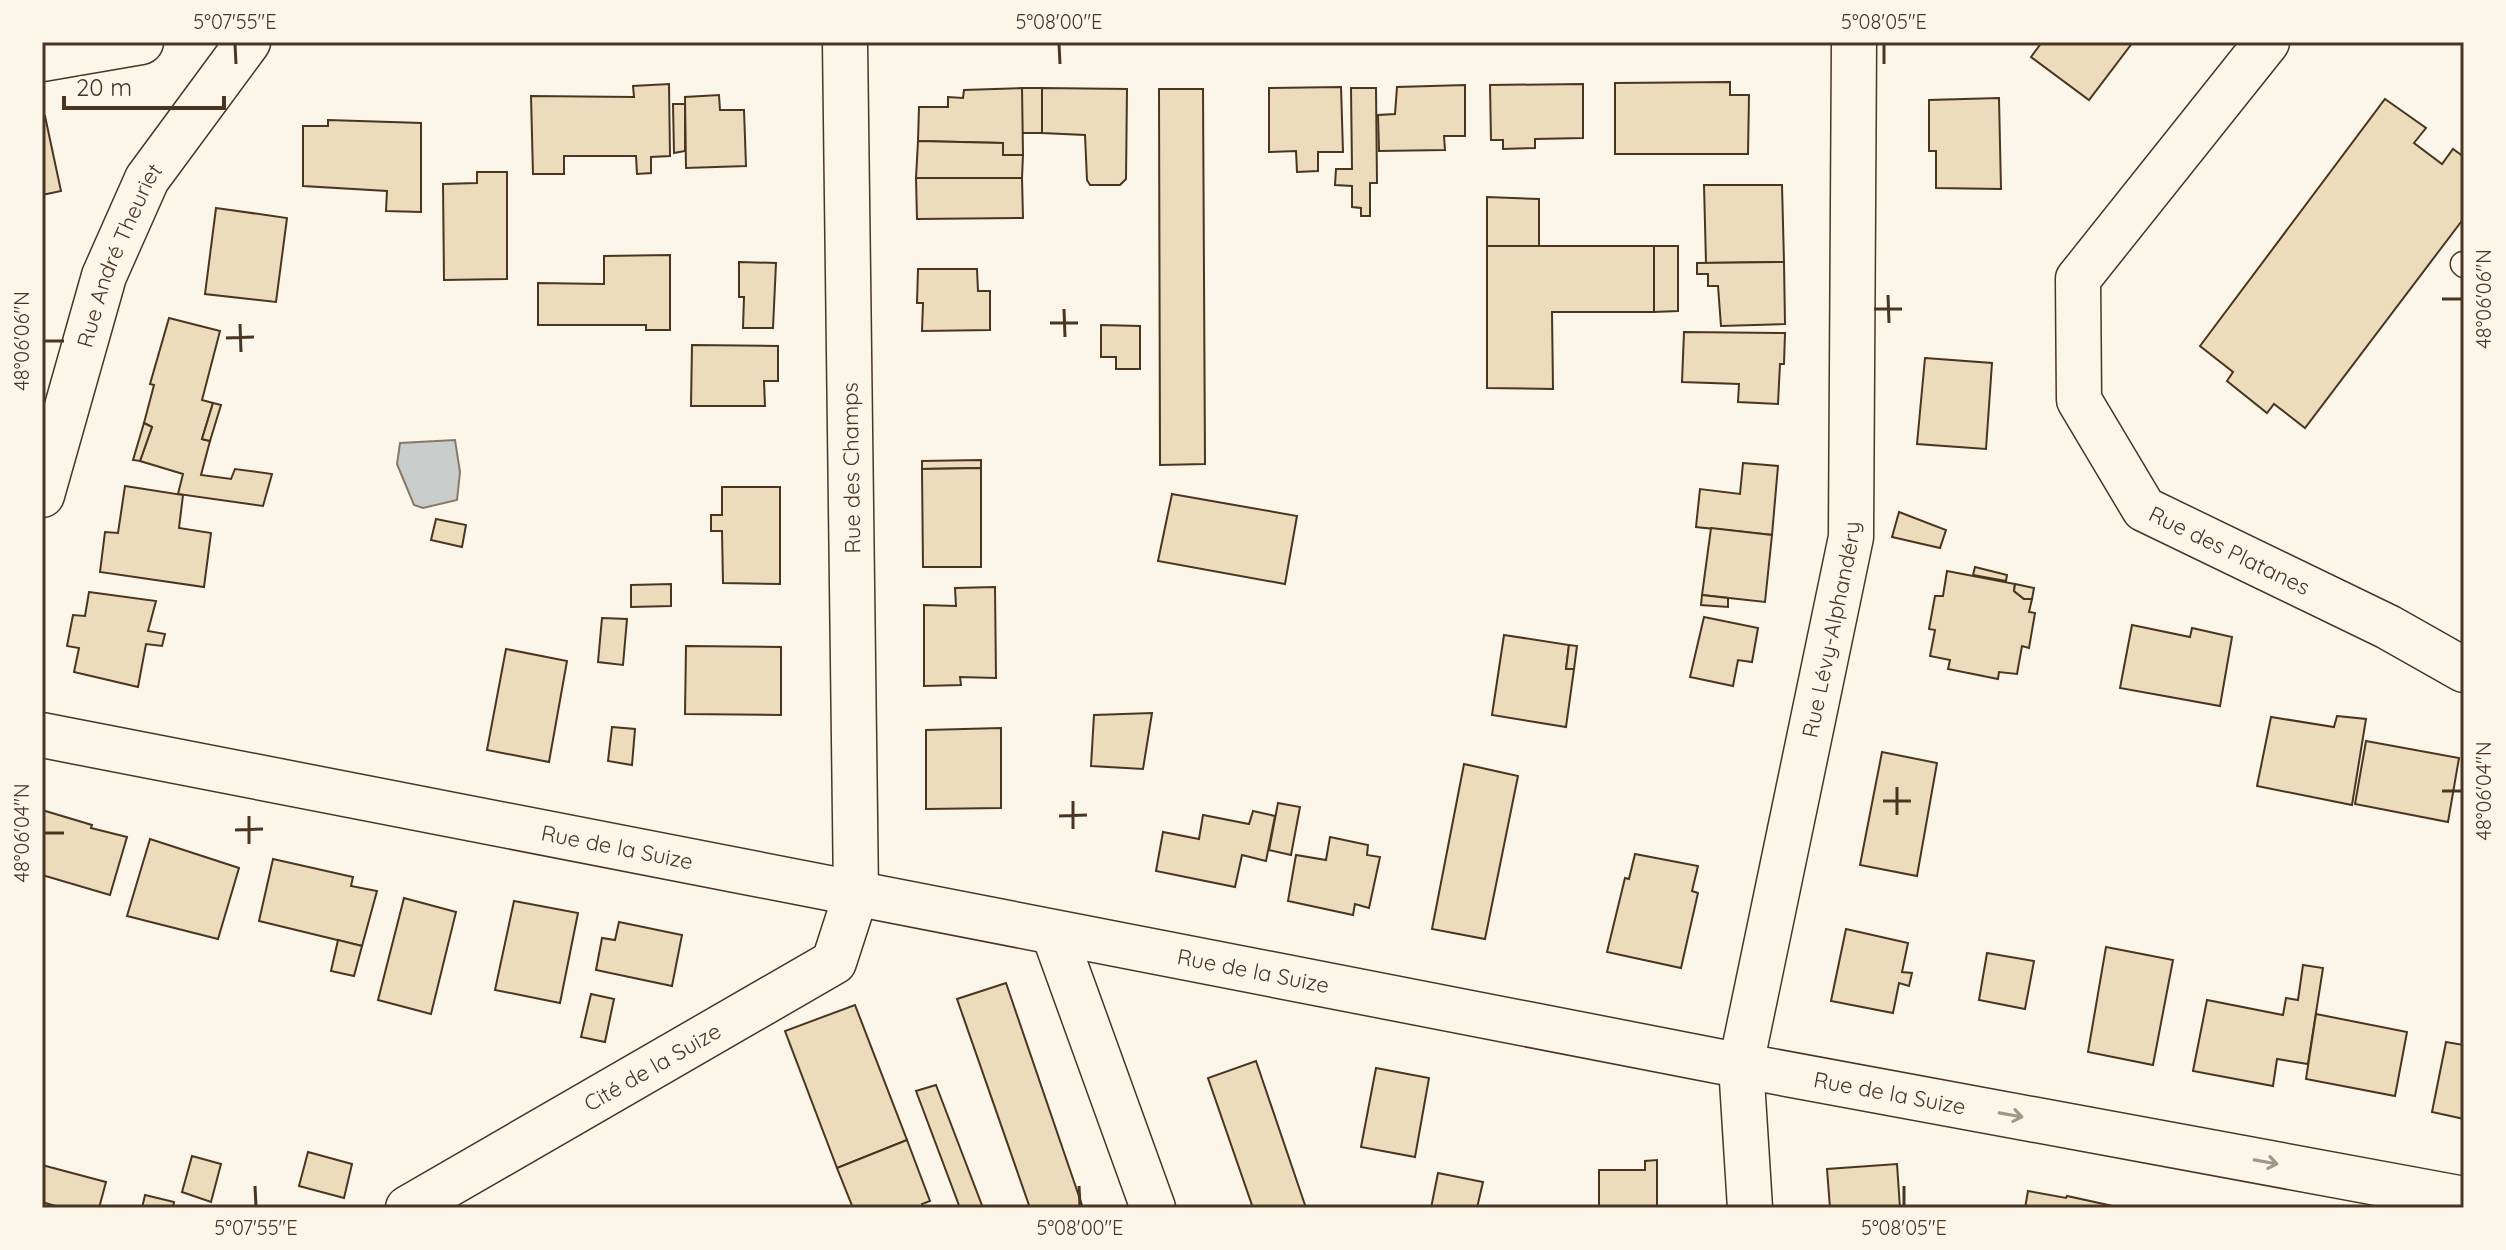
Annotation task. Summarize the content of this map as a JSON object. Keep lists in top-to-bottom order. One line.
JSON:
{"streets":{"street":["Rue André Theuriet","Rue des Champs","Rue des Platanes","Rue Lévy-Alphandéry","Rue de la Suize","Cité de la Suize"]},"crossings":[["Rue des Champs","Rue de la Suize"],["Rue des Champs","Cité de la Suize"],["Rue Lévy-Alphandéry","Rue de la Suize"],["Rue de la Suize","Cité de la Suize"]],"scale_bar":"20 m","coordinates":["5°07'55\"E","5°08'00\"E","5°08'05\"E","48°06'06\"N","48°06'04\"N"]}
